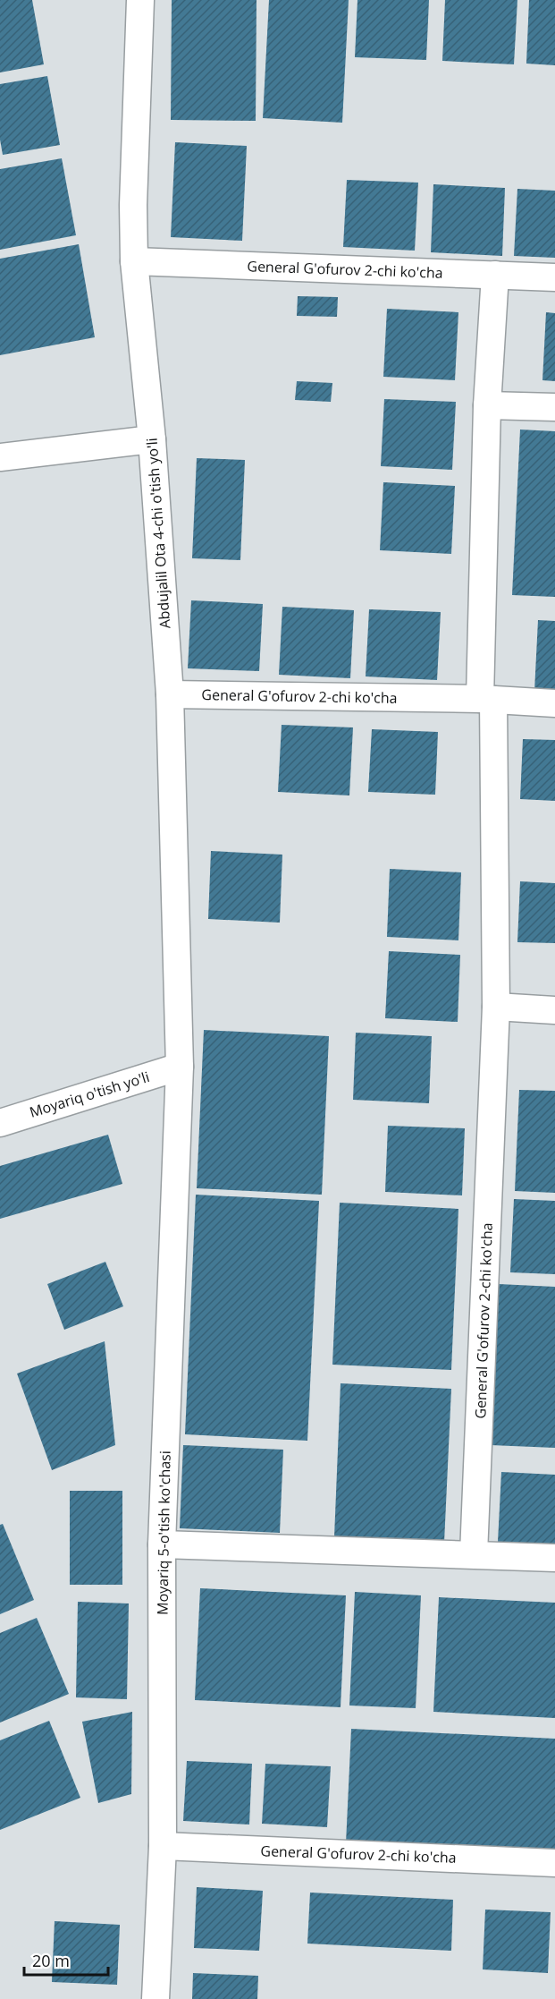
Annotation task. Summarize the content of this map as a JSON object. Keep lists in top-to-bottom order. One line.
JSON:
{"streets":{"street":["General G'ofurov 2-chi ko'cha","Abdujalil Ota 4-chi o'tish yo'li","Moyariq o'tish yo'li","Moyariq 5-o'tish ko'chasi"]},"crossings":[["General G'ofurov 2-chi ko'cha","Abdujalil Ota 4-chi o'tish yo'li"],["General G'ofurov 2-chi ko'cha","Moyariq 5-o'tish ko'chasi"],["Abdujalil Ota 4-chi o'tish yo'li","Moyariq o'tish yo'li"],["Abdujalil Ota 4-chi o'tish yo'li","Moyariq 5-o'tish ko'chasi"],["Moyariq o'tish yo'li","Moyariq 5-o'tish ko'chasi"]],"scale_bar":"20 m"}
